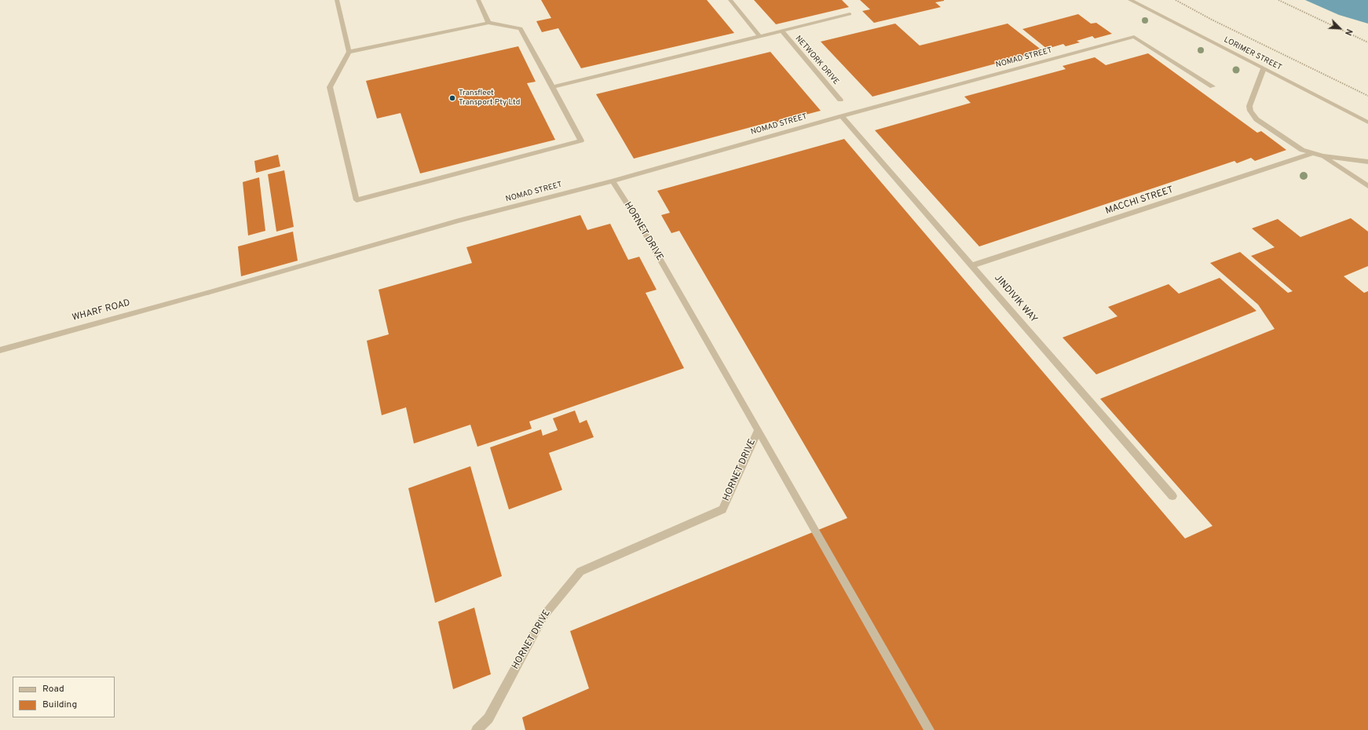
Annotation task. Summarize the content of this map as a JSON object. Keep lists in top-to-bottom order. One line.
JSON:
{"streets":{"street":["LORIMER STREET","NOMAD STREET","NETWORK DRIVE","MACCHI STREET","HORNET DRIVE","JINDIVIK WAY","WHARF ROAD"]},"crossings":[["NOMAD STREET","HORNET DRIVE"],["NOMAD STREET","JINDIVIK WAY"],["NOMAD STREET","WHARF ROAD"],["MACCHI STREET","JINDIVIK WAY"]],"places":["Transfleet Transport Pty Ltd"],"legend":["Road","Building"],"north":"bottom right"}
